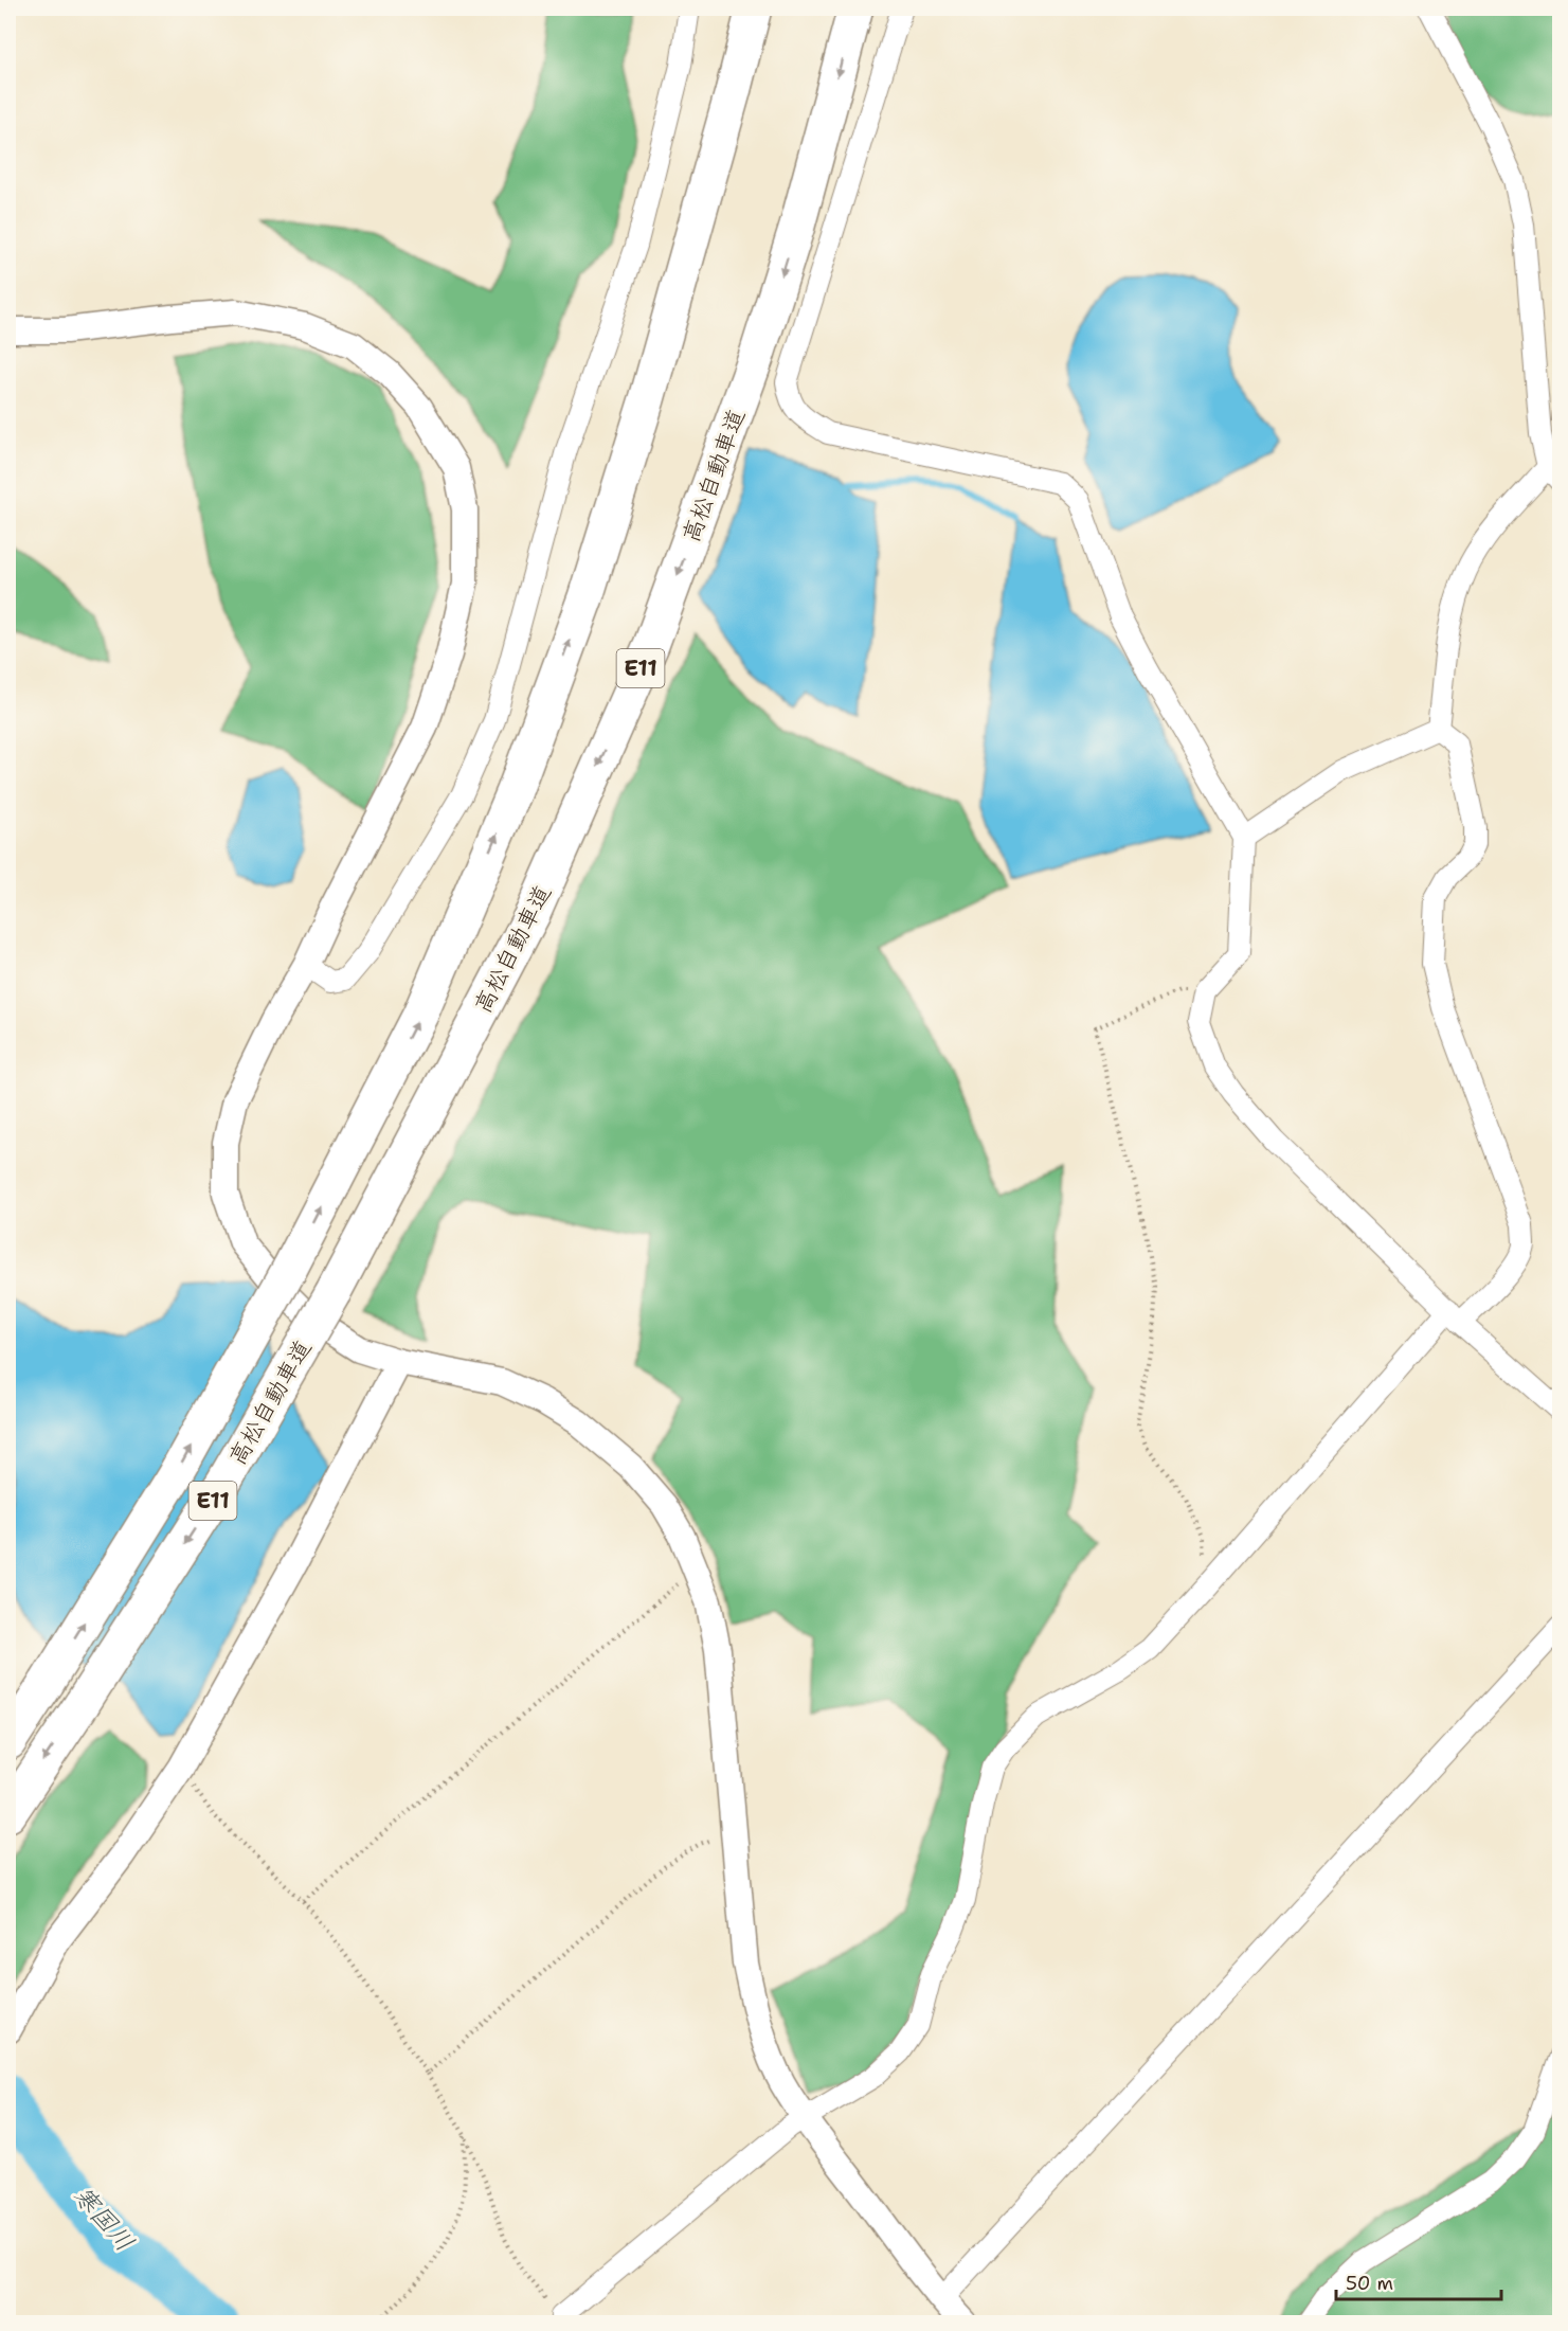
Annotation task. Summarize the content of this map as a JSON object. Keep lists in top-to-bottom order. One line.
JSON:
{"streets":{"highway":["高松自動車道","E11"]},"water":["寒国川"],"scale_bar":"50 m"}
